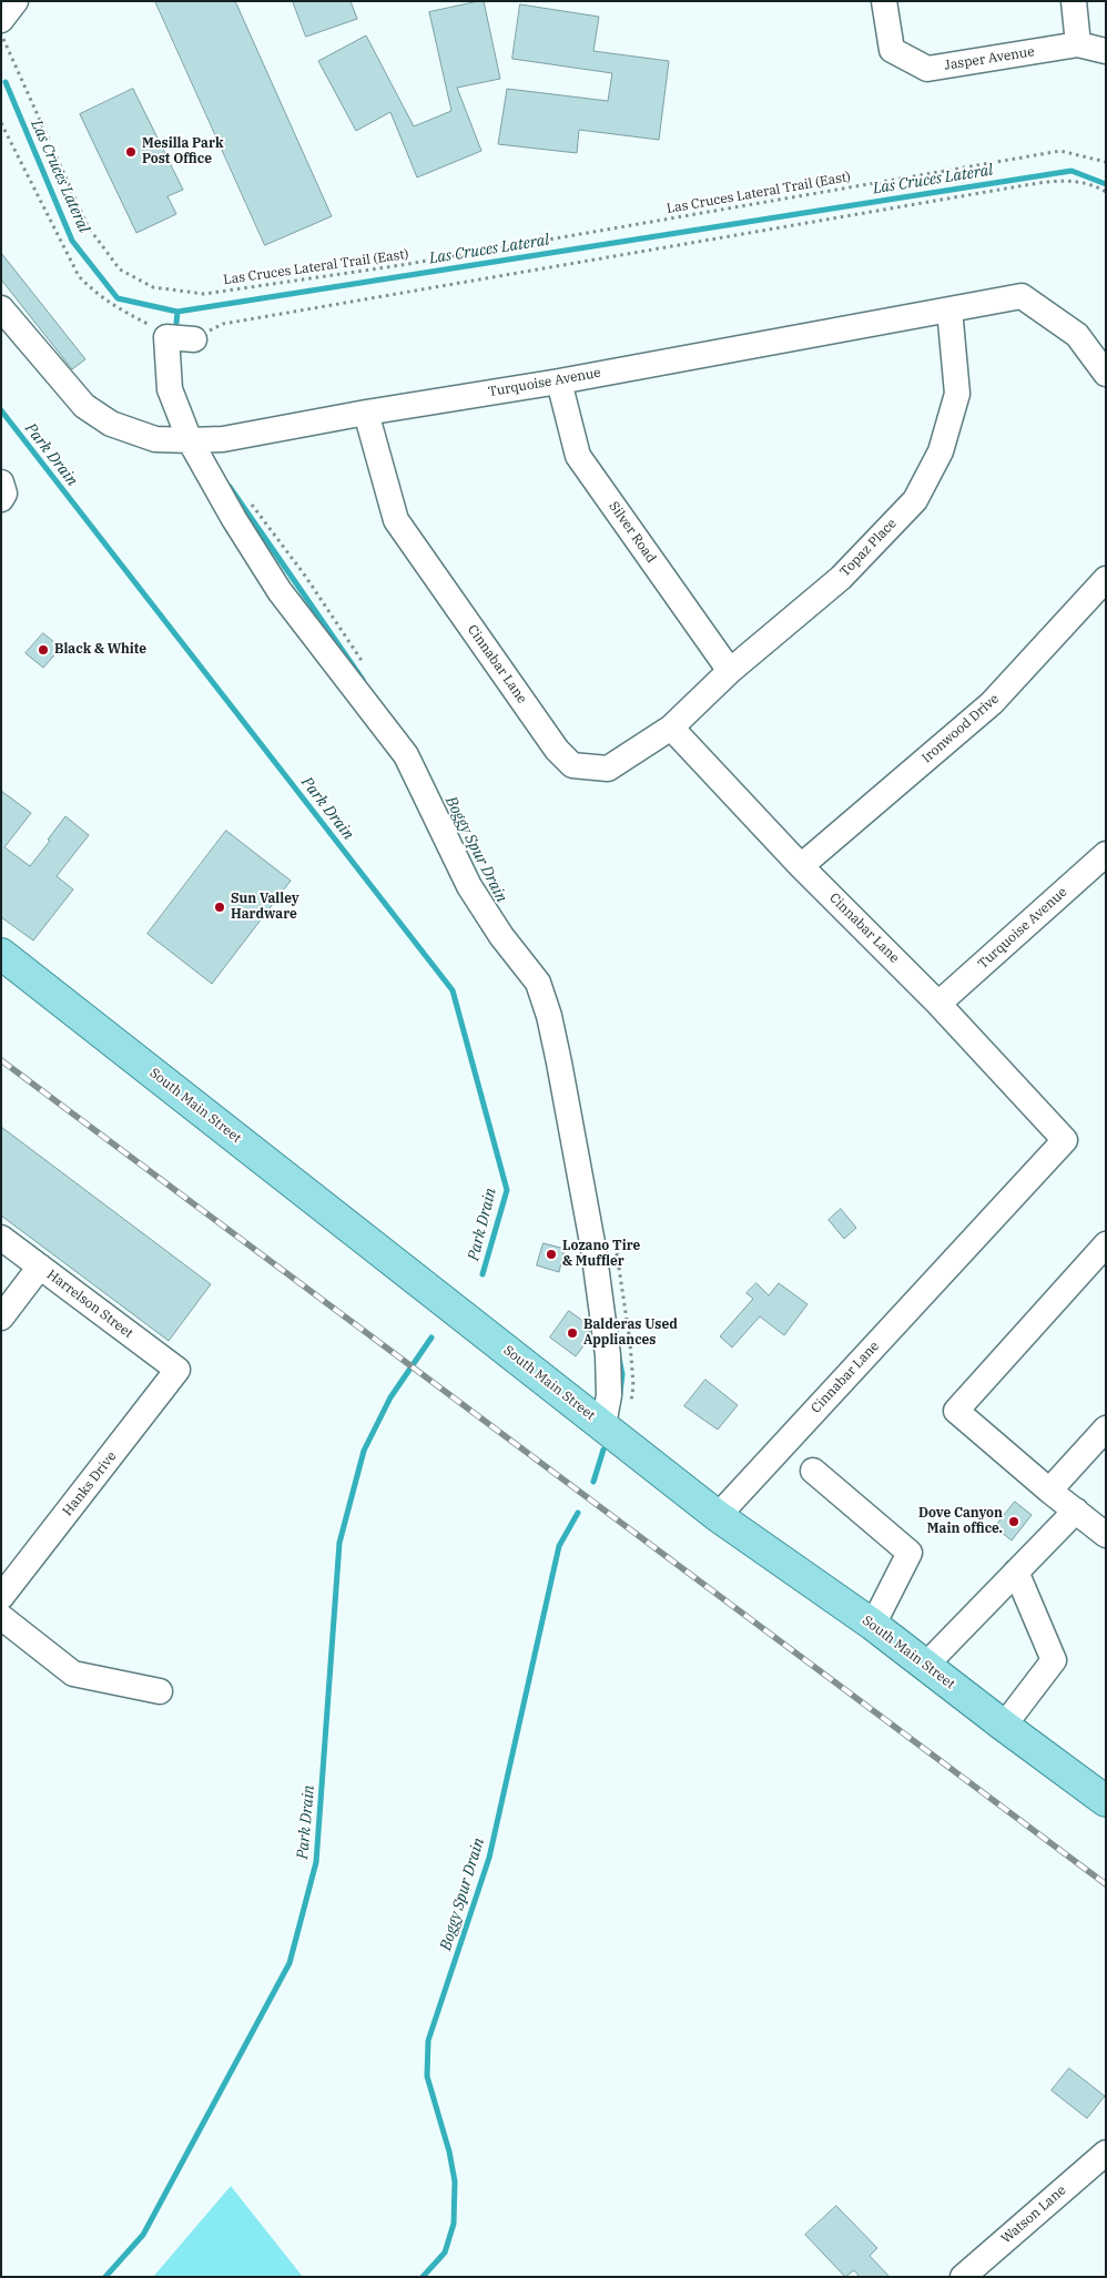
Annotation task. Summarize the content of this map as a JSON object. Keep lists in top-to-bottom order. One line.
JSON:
{"streets":{"main road":["South Main Street"],"street":["Jasper Avenue","Turquoise Avenue","Silver Road","Topaz Place","Cinnabar Lane","Ironwood Drive","Harrelson Street","Hanks Drive","Watson Lane"],"path":["Las Cruces Lateral Trail (East)"]},"crossings":[["Turquoise Avenue","Silver Road"],["Turquoise Avenue","Topaz Place"],["Turquoise Avenue","Cinnabar Lane"],["Silver Road","Topaz Place"],["Topaz Place","Cinnabar Lane"],["Cinnabar Lane","Ironwood Drive"],["Cinnabar Lane","South Main Street"],["Harrelson Street","Hanks Drive"]],"water":["Las Cruces Lateral","Park Drain","Boggy Spur Drain"],"places":["Mesilla Park Post Office","Black & White","Sun Valley Hardware","Lozano Tire & Muffler","Balderas Used Appliances","Dove Canyon Main office."]}
